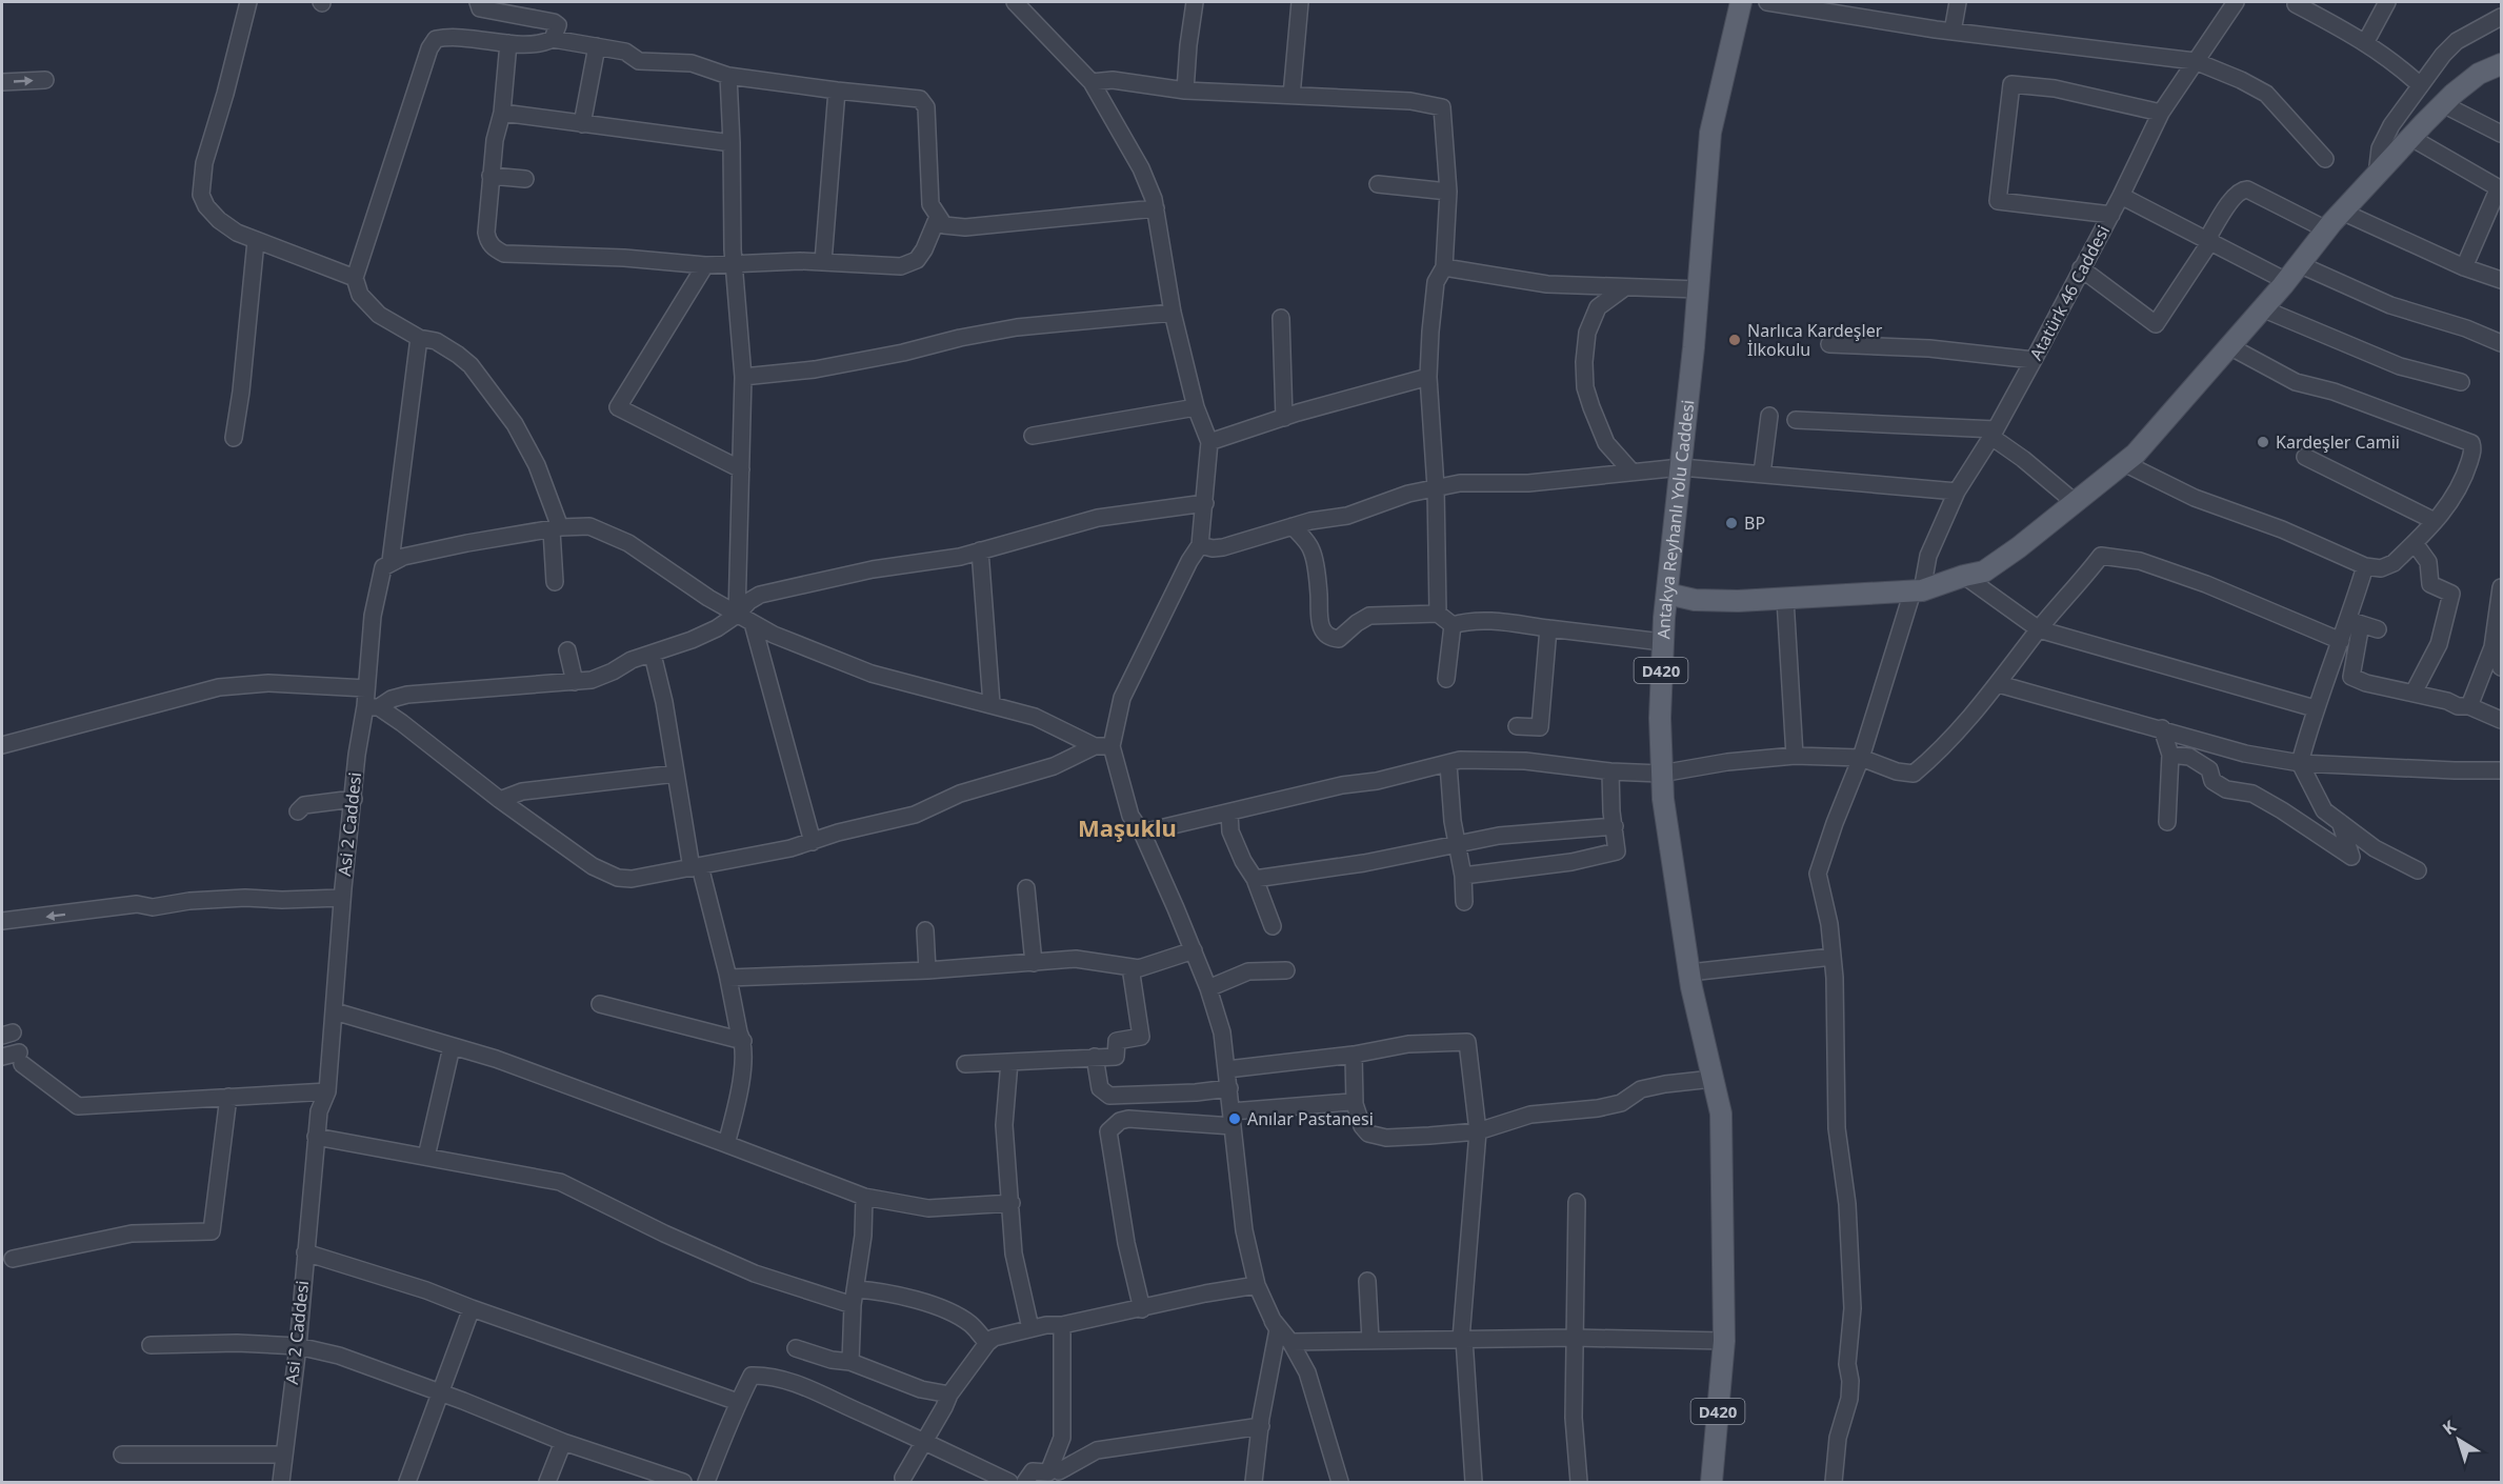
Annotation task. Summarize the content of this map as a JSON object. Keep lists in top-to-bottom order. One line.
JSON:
{"streets":{"main road":["Antakya Reyhanlı Yolu Caddesi","D420"],"street":["Atatürk 46 Caddesi","Asi 2 Caddesi"]},"crossings":[["Antakya Reyhanlı Yolu Caddesi","D420"]],"districts":["Maşuklu"],"places":["Narlıca Kardeşler İlkokulu","Kardeşler Camii","BP","Anılar Pastanesi"],"north":"top left"}
